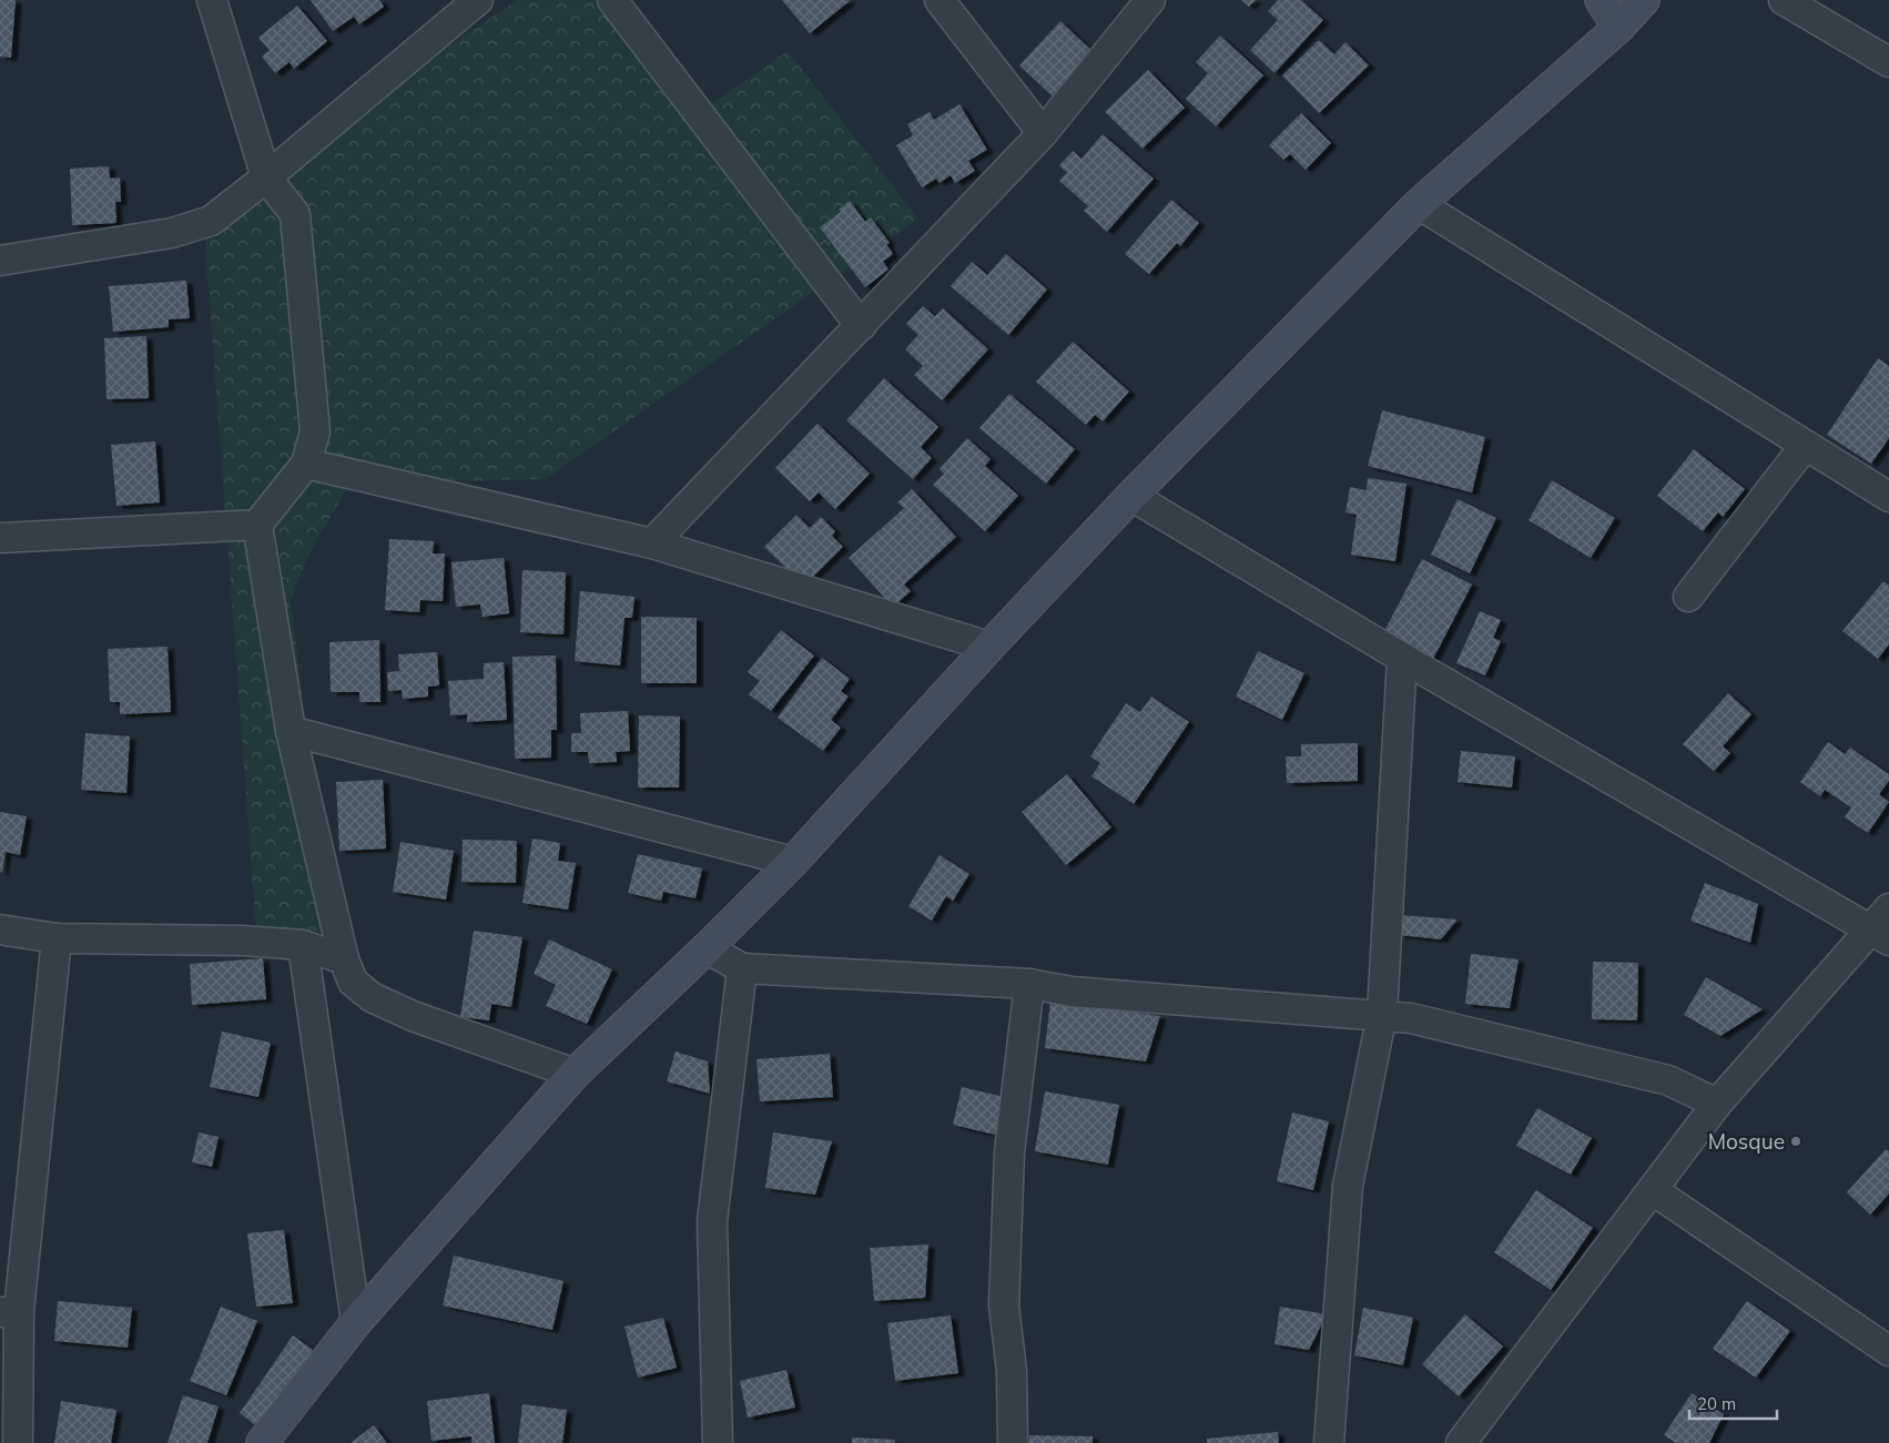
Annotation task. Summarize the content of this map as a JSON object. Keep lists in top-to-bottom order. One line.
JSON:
{"places":["Mosque"],"scale_bar":"20 m"}
